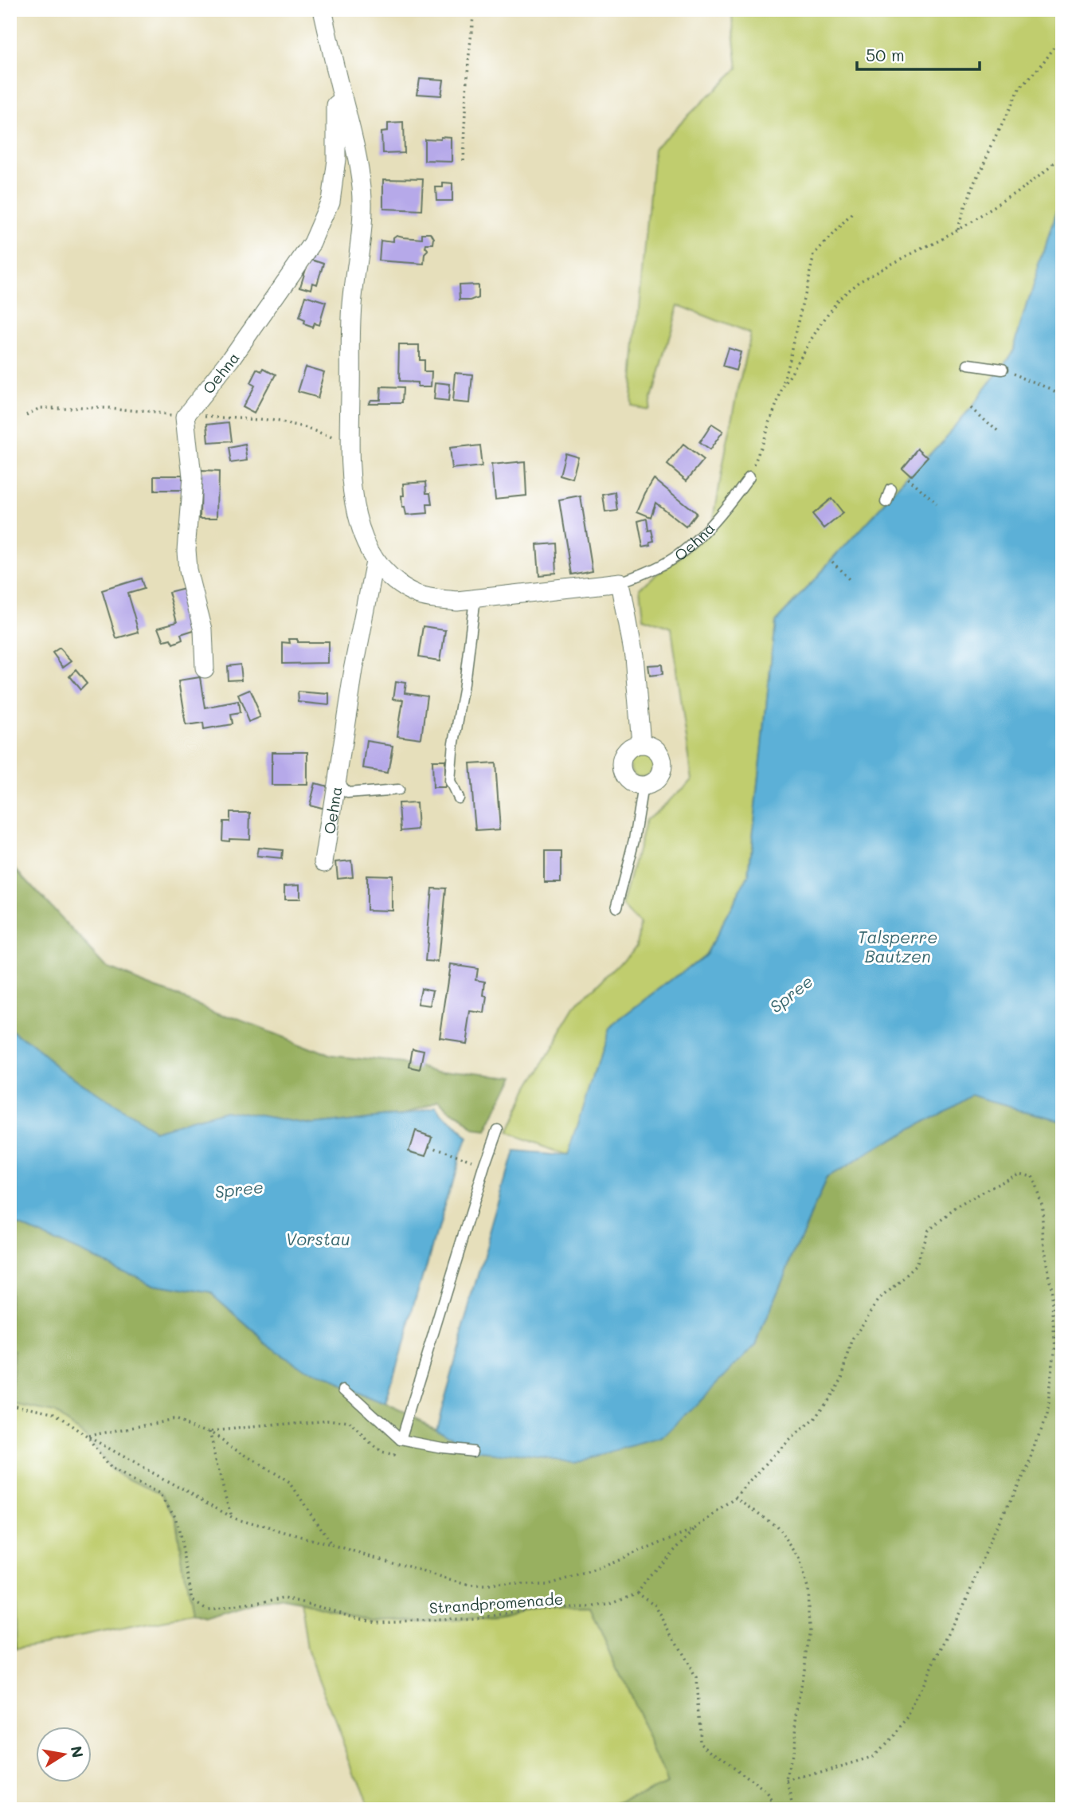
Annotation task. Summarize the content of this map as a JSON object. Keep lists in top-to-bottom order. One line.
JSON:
{"streets":{"street":["Oehna"],"path":["Strandpromenade"]},"water":["Talsperre Bautzen","Spree","Vorstau"],"scale_bar":"50 m","north":"right"}
